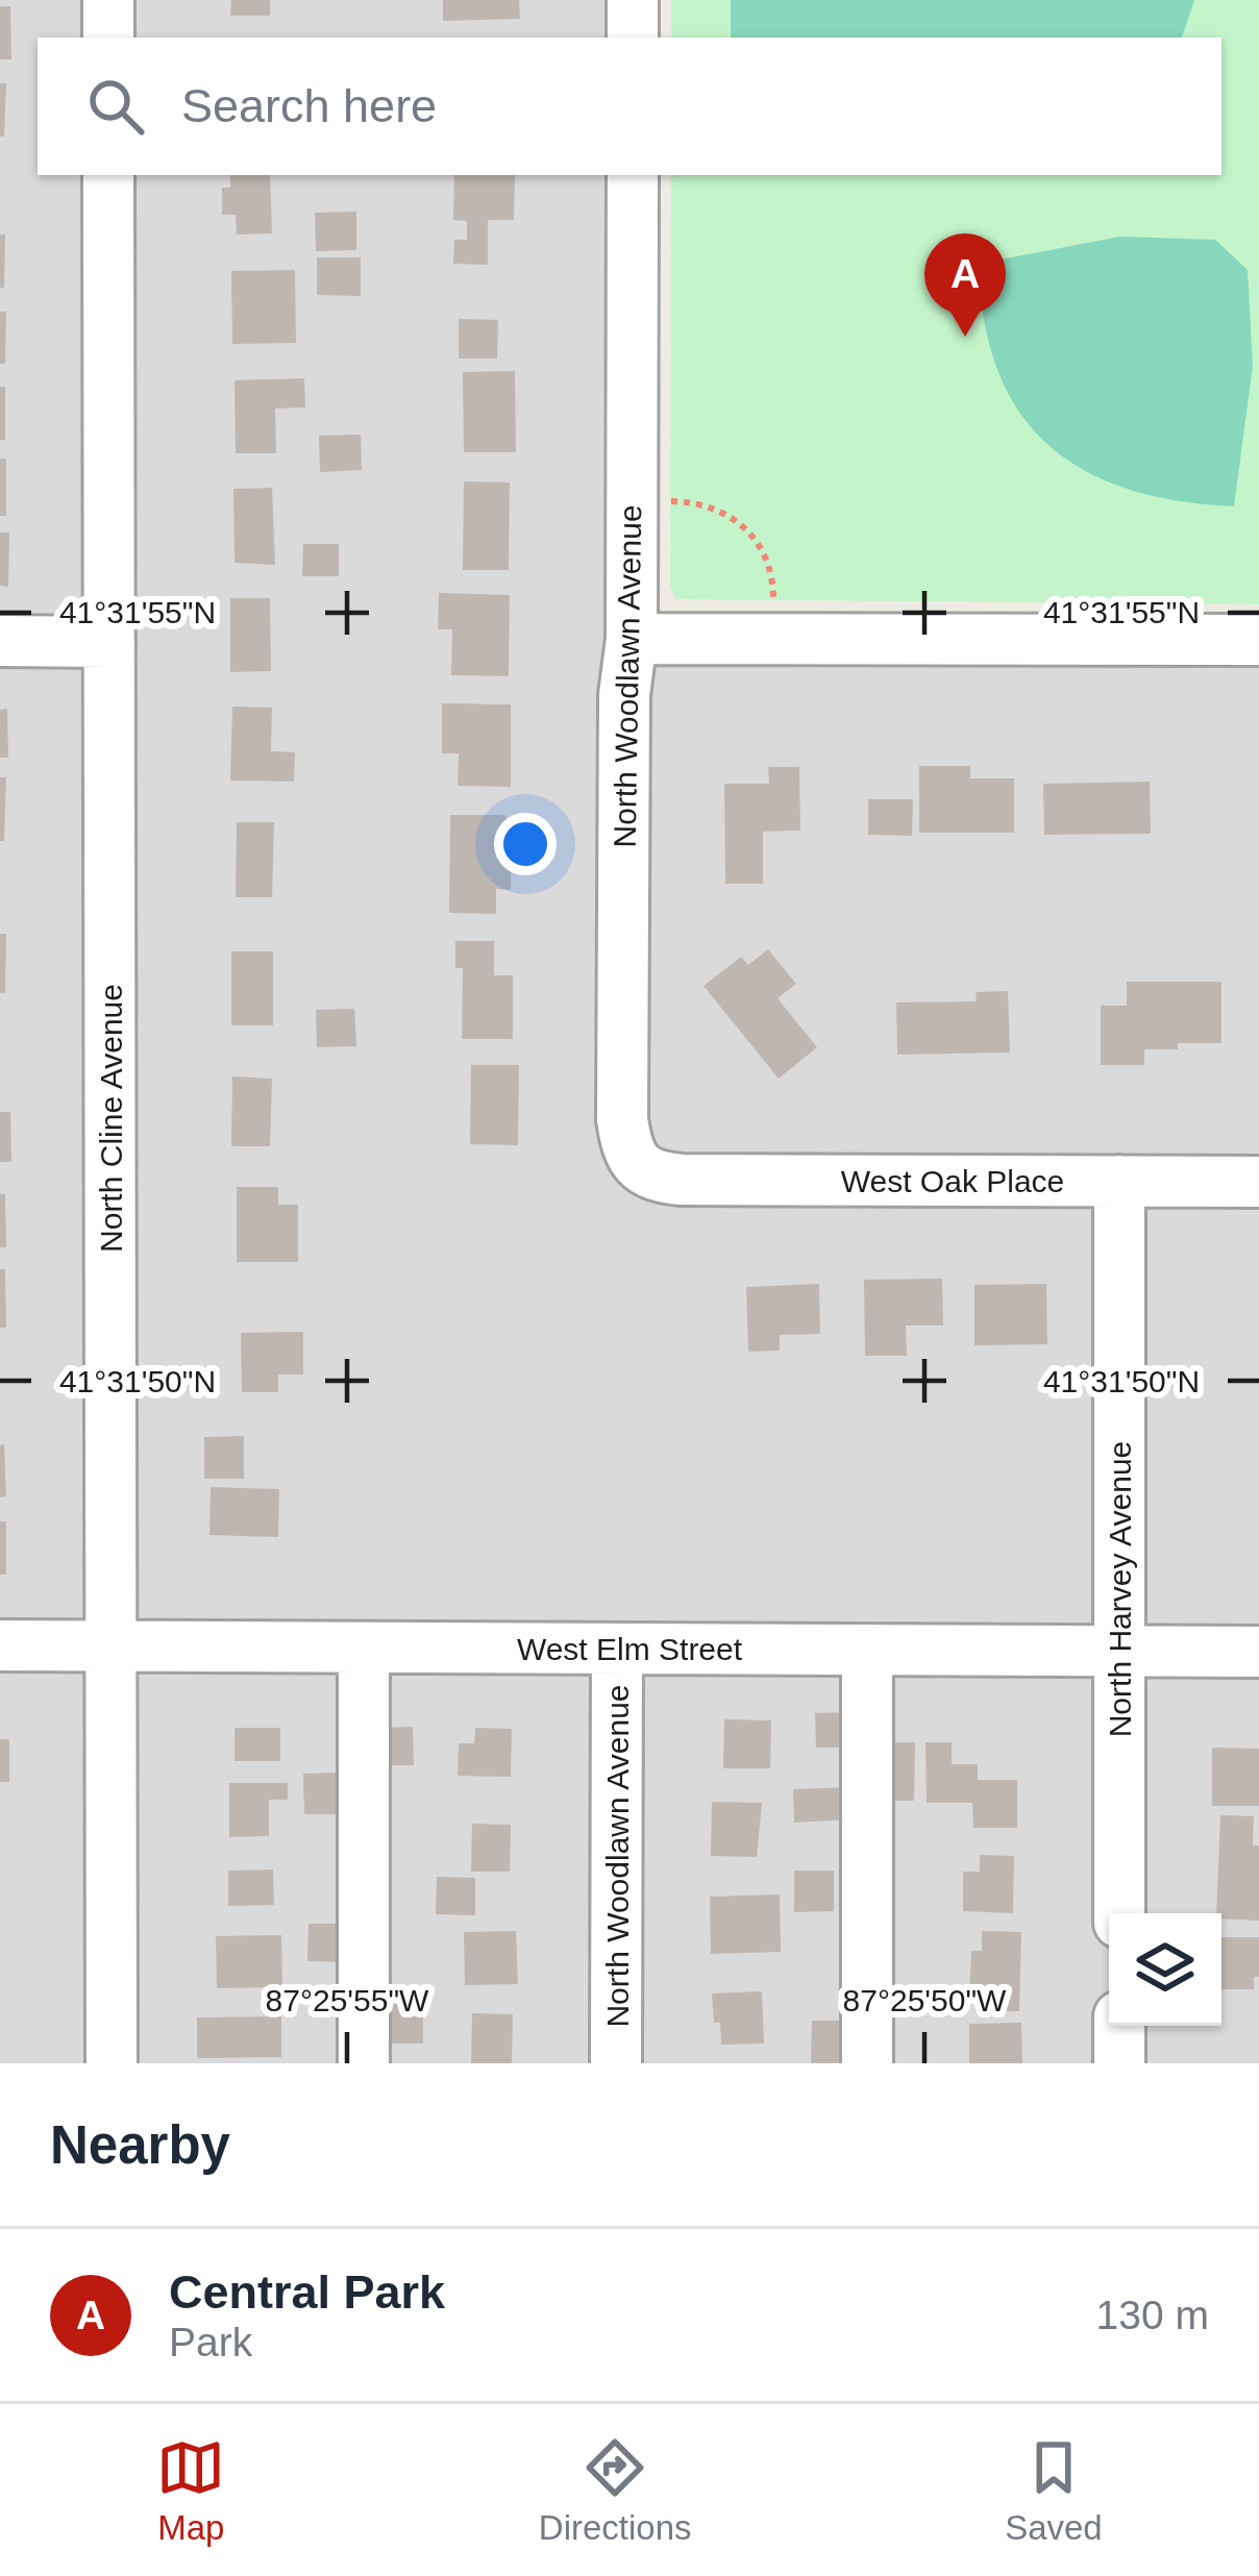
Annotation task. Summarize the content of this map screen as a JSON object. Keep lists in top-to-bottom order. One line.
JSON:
{"streets":{"street":["North Woodlawn Avenue","North Cline Avenue","West Oak Place","North Harvey Avenue","West Elm Street"]},"crossings":[["North Woodlawn Avenue","West Oak Place"],["North Woodlawn Avenue","West Elm Street"],["North Cline Avenue","West Elm Street"],["West Oak Place","North Harvey Avenue"],["North Harvey Avenue","West Elm Street"]],"page":{"search":"Search here","pins":"A","heading":"Nearby","list":[{"mark":"A","name":"Central Park","note":"Park","value":"130 m"}],"nav":["Map","Directions","Saved"]},"coordinates":["41°31'55\"N","41°31'50\"N","87°25'55\"W","87°25'50\"W"]}
